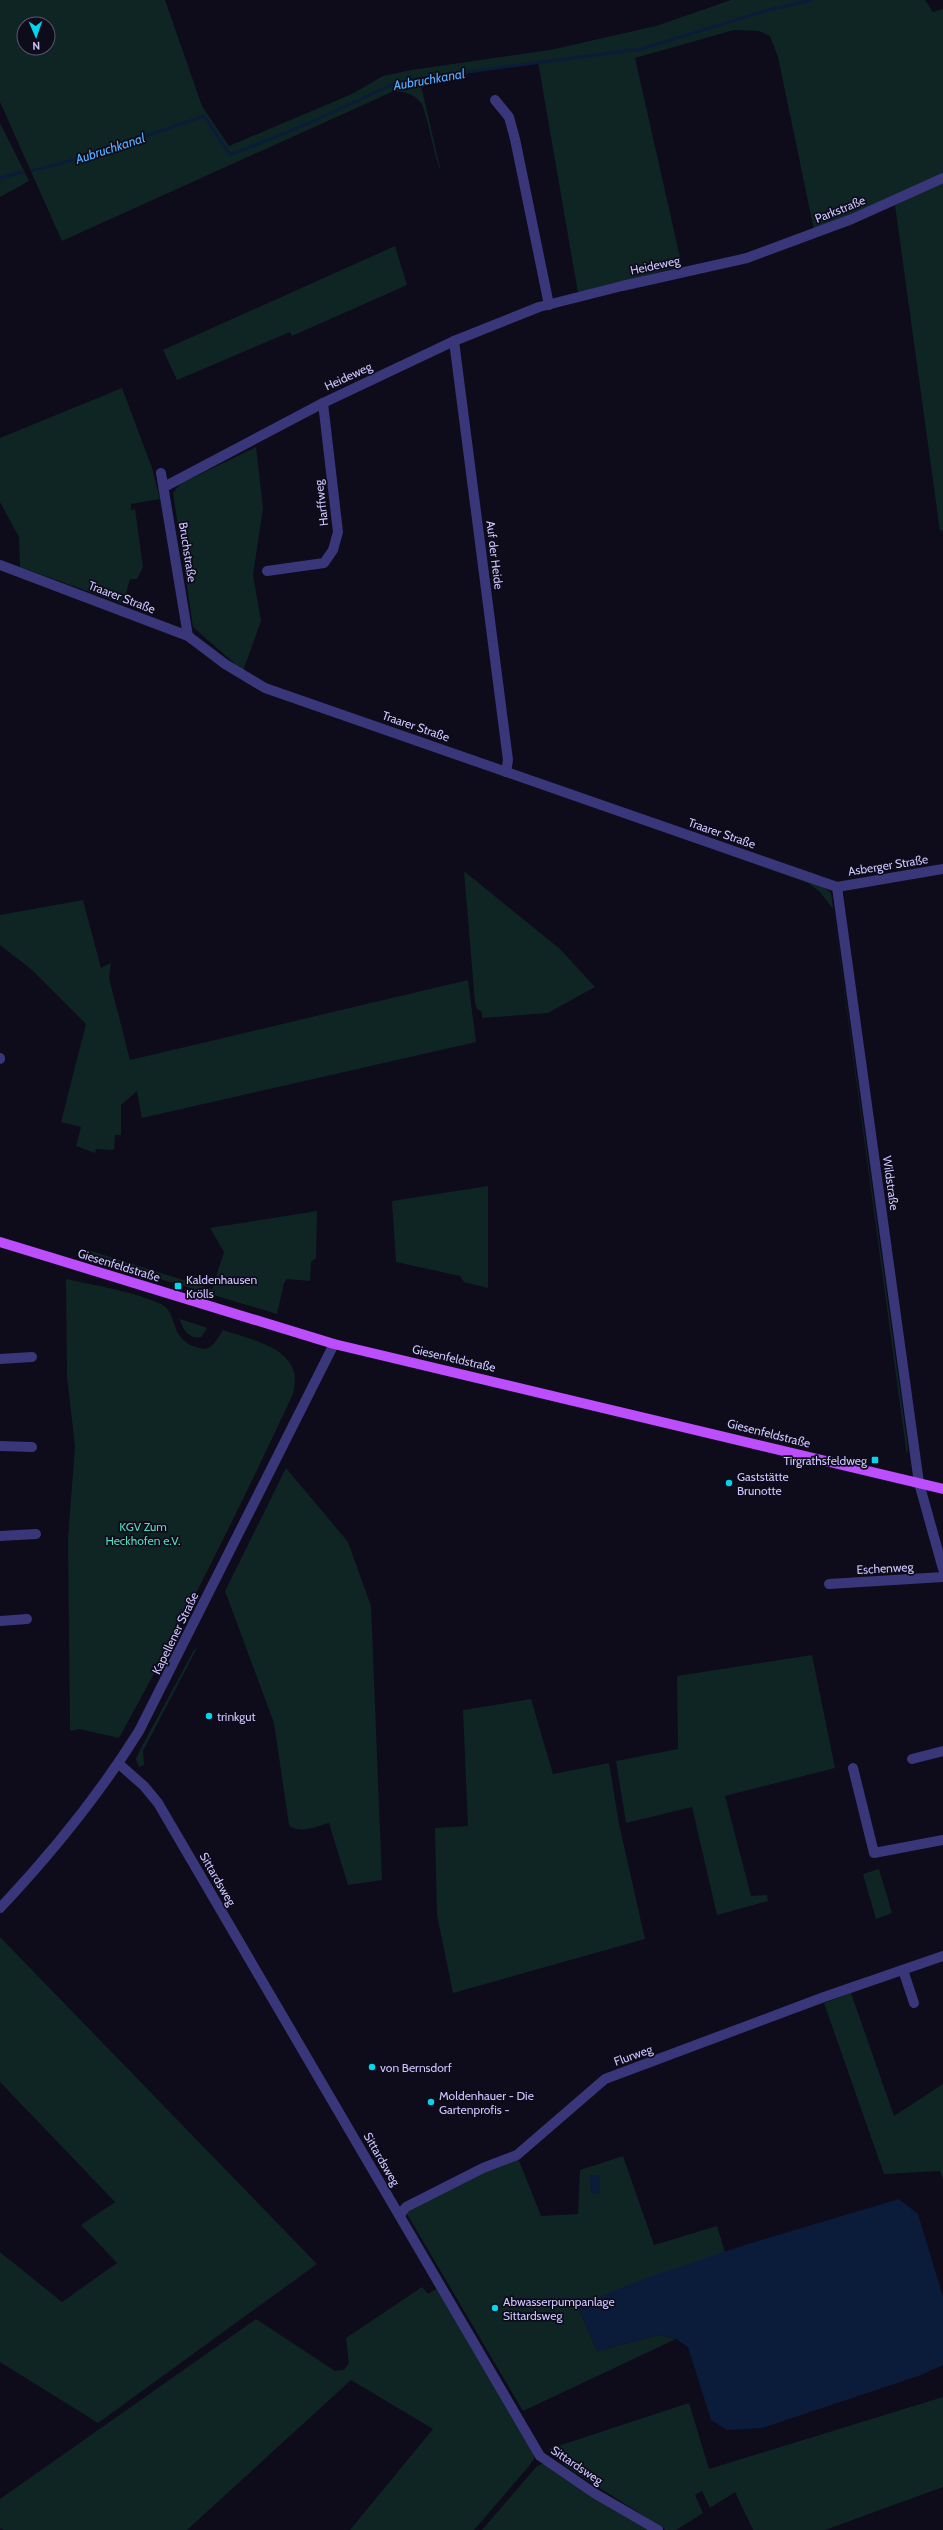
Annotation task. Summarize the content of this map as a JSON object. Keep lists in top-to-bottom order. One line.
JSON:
{"streets":{"main road":["Giesenfeldstraße"],"street":["Parkstraße","Heideweg","Harffweg","Bruchstraße","Auf der Heide","Traarer Straße","Asberger Straße","Wildstraße","Eschenweg","Kapellener Straße","Sittardsweg","Flurweg"]},"crossings":[["Parkstraße","Heideweg"],["Heideweg","Harffweg"],["Heideweg","Bruchstraße"],["Heideweg","Auf der Heide"],["Bruchstraße","Traarer Straße"],["Auf der Heide","Traarer Straße"],["Traarer Straße","Asberger Straße"],["Traarer Straße","Wildstraße"],["Asberger Straße","Wildstraße"],["Wildstraße","Giesenfeldstraße"],["Giesenfeldstraße","Kapellener Straße"],["Kapellener Straße","Sittardsweg"],["Sittardsweg","Flurweg"]],"water":["Aubruchkanal"],"parks":["KGV Zum Heckhofen e.V."],"places":{"transit":["Kaldenhausen Krölls","Tirgrathsfeldweg"],"other":["Gaststätte Brunotte","trinkgut","von Bernsdorf","Moldenhauer - Die Gartenprofis -","Abwasserpumpanlage Sittardsweg"]},"north":"bottom"}
